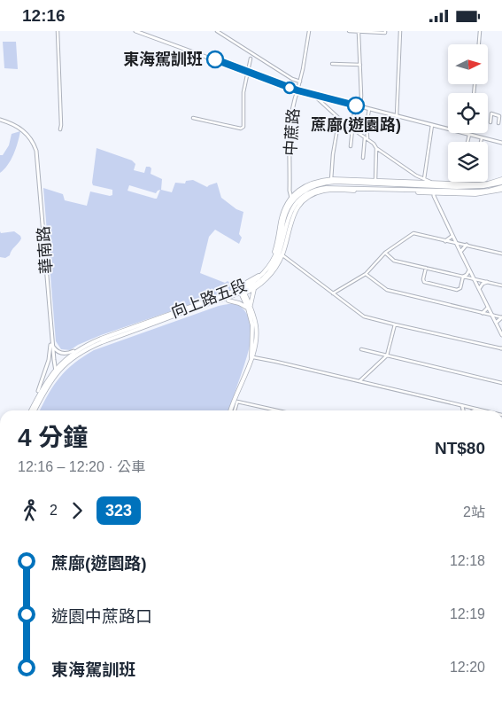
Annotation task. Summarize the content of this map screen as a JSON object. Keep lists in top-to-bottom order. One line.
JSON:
{"streets":{"main road":["向上路五段"],"street":["中蔗路","華南路"]},"crossings":[["中蔗路","向上路五段"],["華南路","向上路五段"]],"places":["東海駕訓班","蔗廍(遊園路)"],"lines":["bus line 323"],"north":"right","page":{"status":"12:16","heading":["4 分鐘","12:16 – 12:20 · 公車","NT$80"],"legs":["2","323","2站"],"list":[{"name":"蔗廍(遊園路)","value":"12:18"},{"name":"遊園中蔗路口","value":"12:19"},{"name":"東海駕訓班","value":"12:20"}]}}
